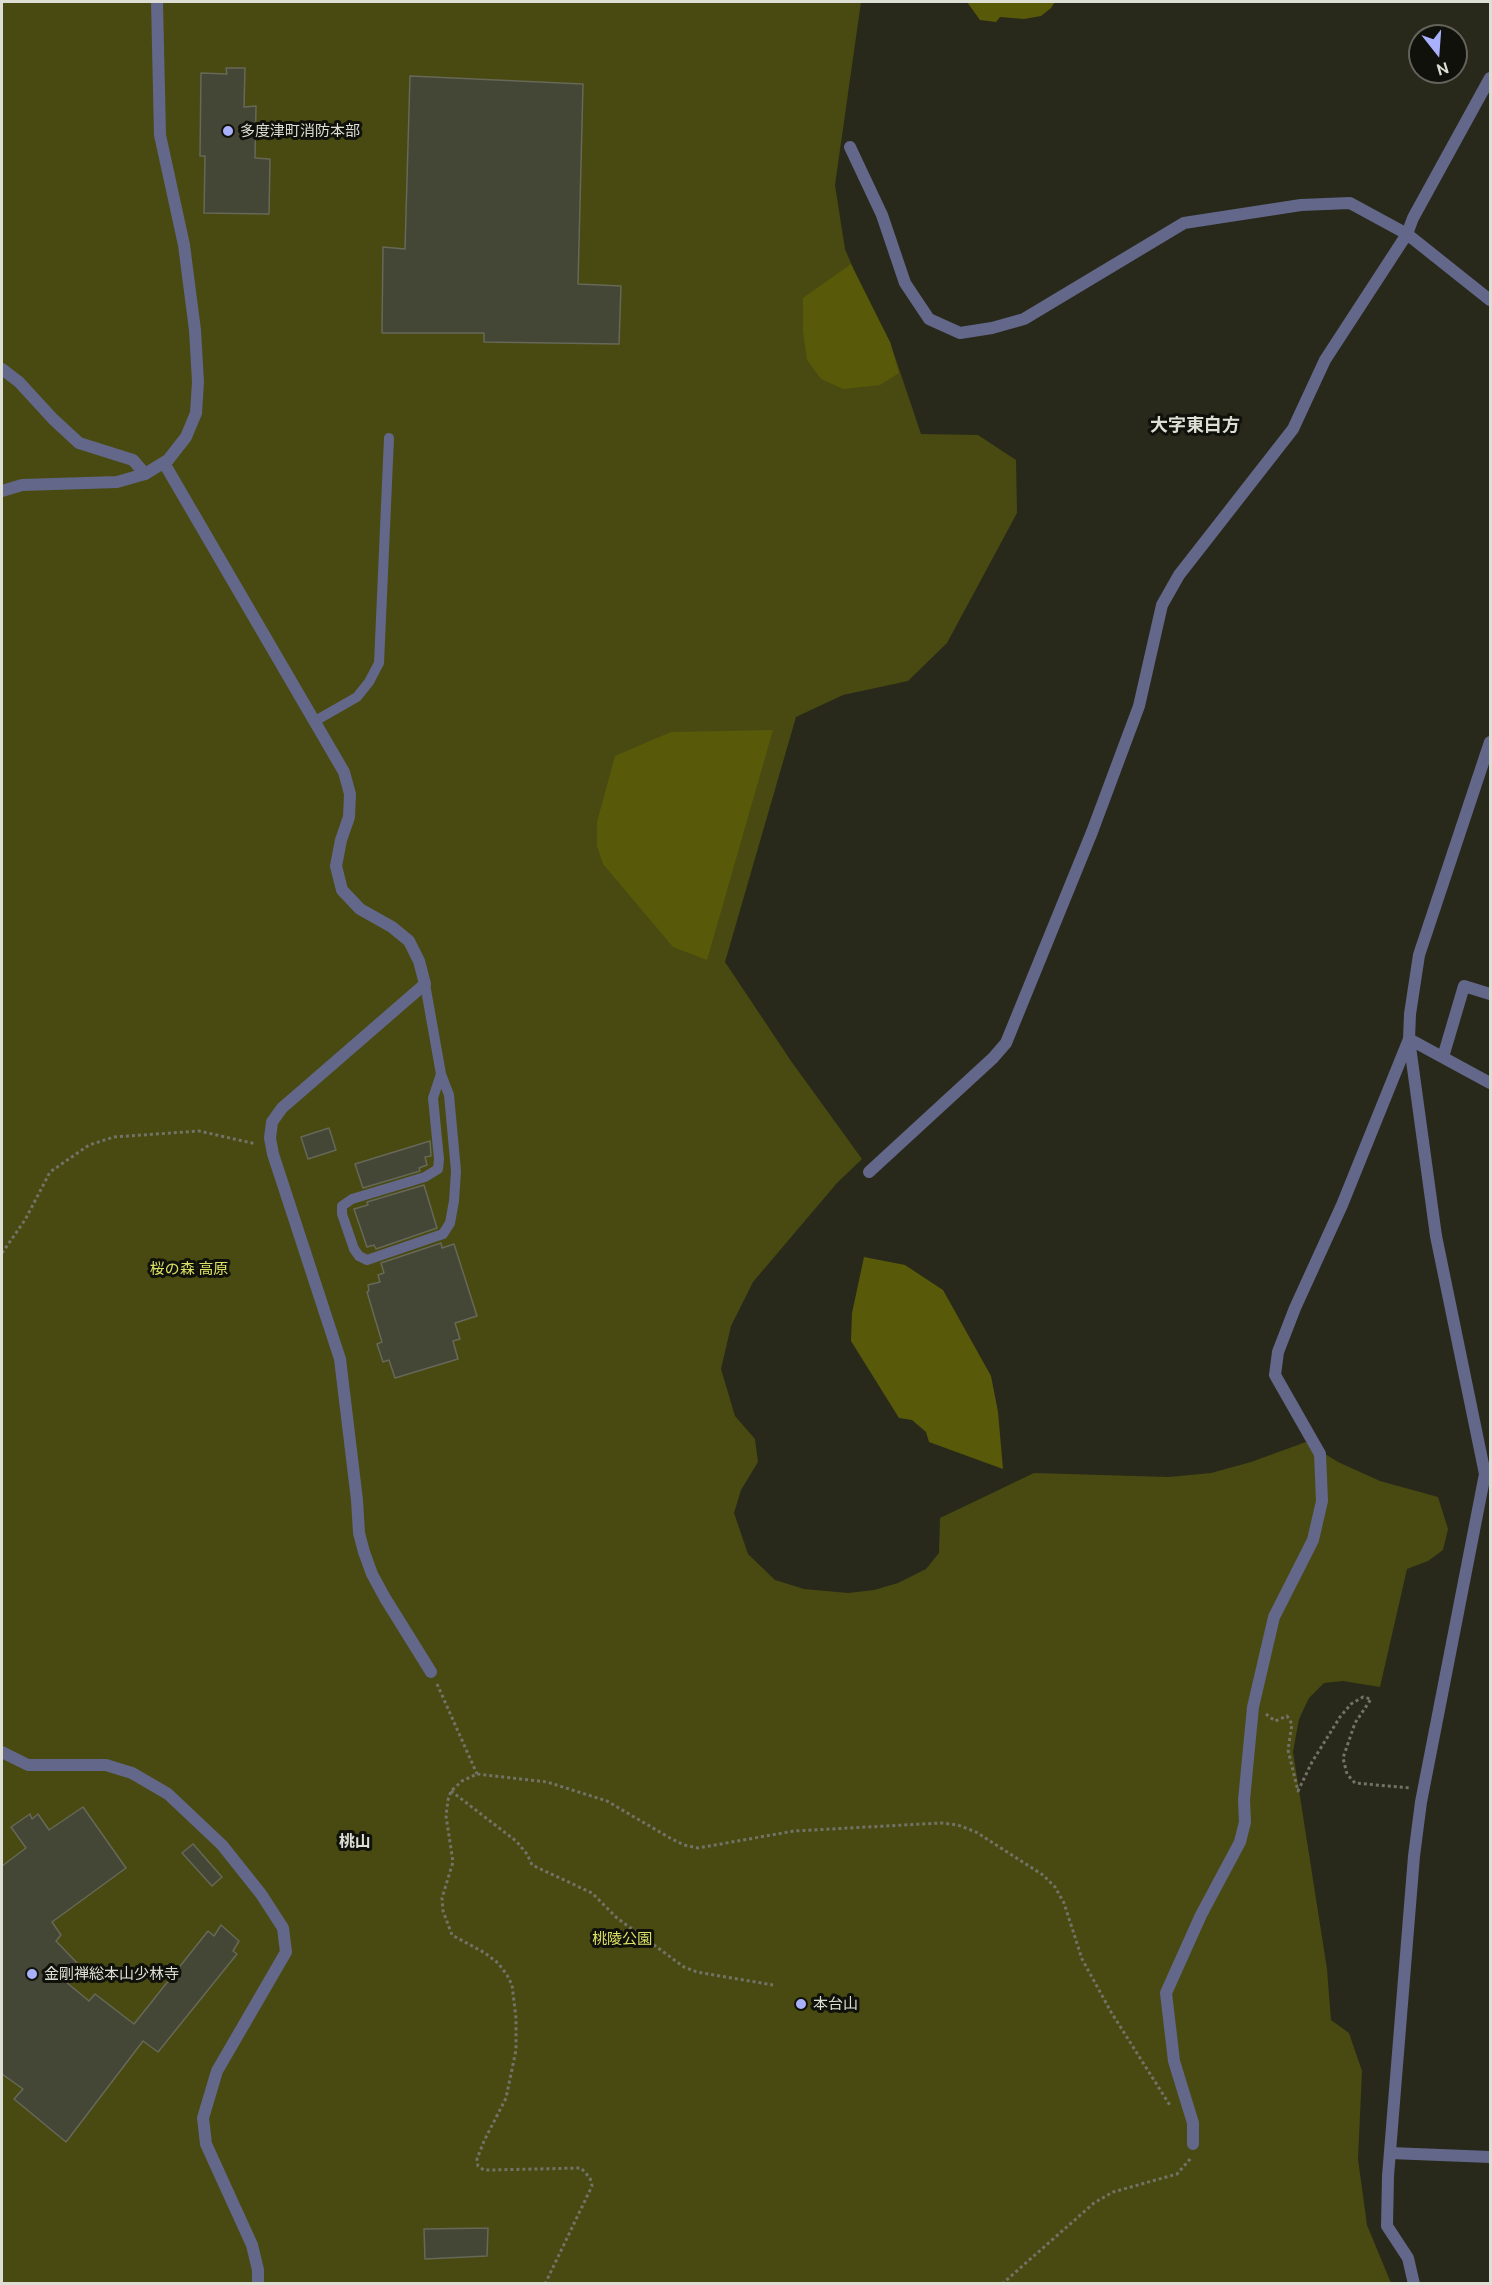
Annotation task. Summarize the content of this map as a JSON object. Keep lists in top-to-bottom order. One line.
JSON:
{"districts":["大字東白方","桃山"],"parks":["桜の森 高原","桃陵公園"],"places":["多度津町消防本部","金剛禅総本山少林寺","本台山"],"north":"bottom"}
